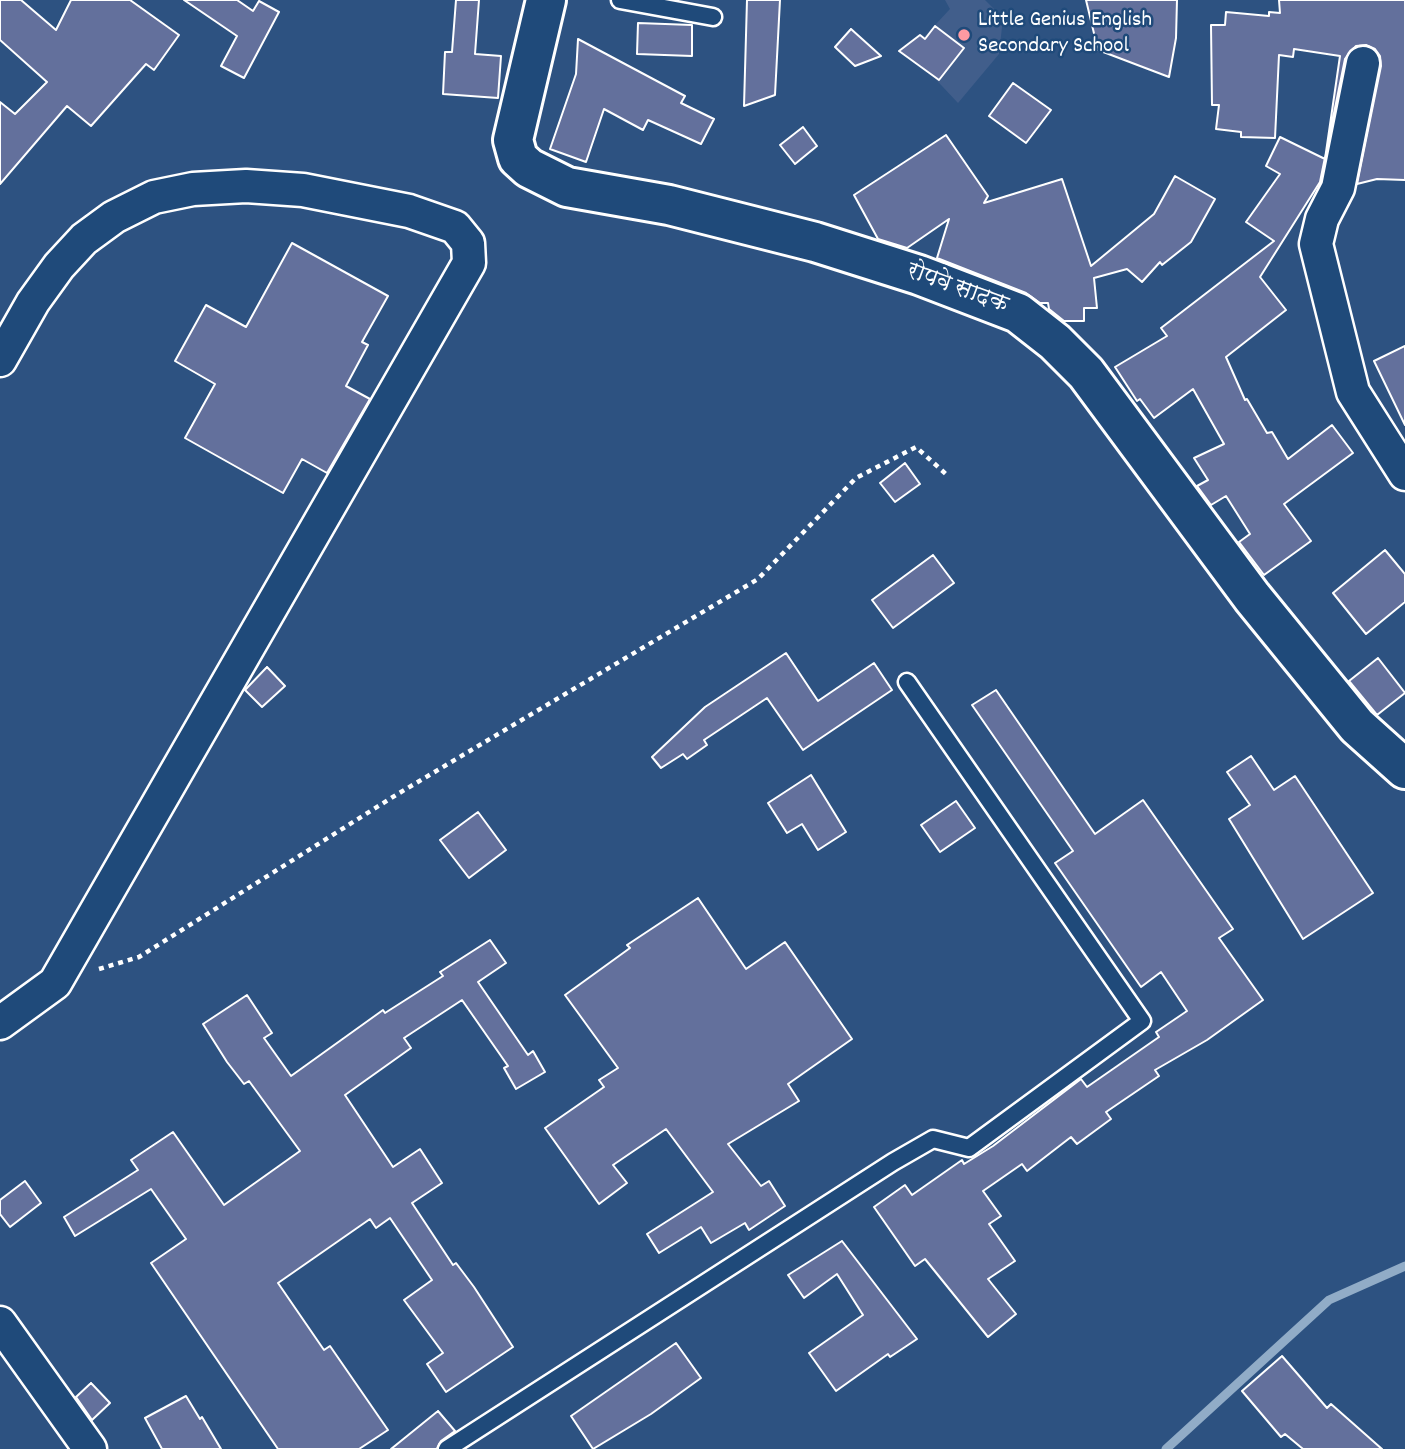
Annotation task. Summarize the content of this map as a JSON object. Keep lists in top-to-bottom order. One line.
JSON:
{"streets":{"main road":["रोपवे सादक"]},"places":["Little Genius English Secondary School"]}
